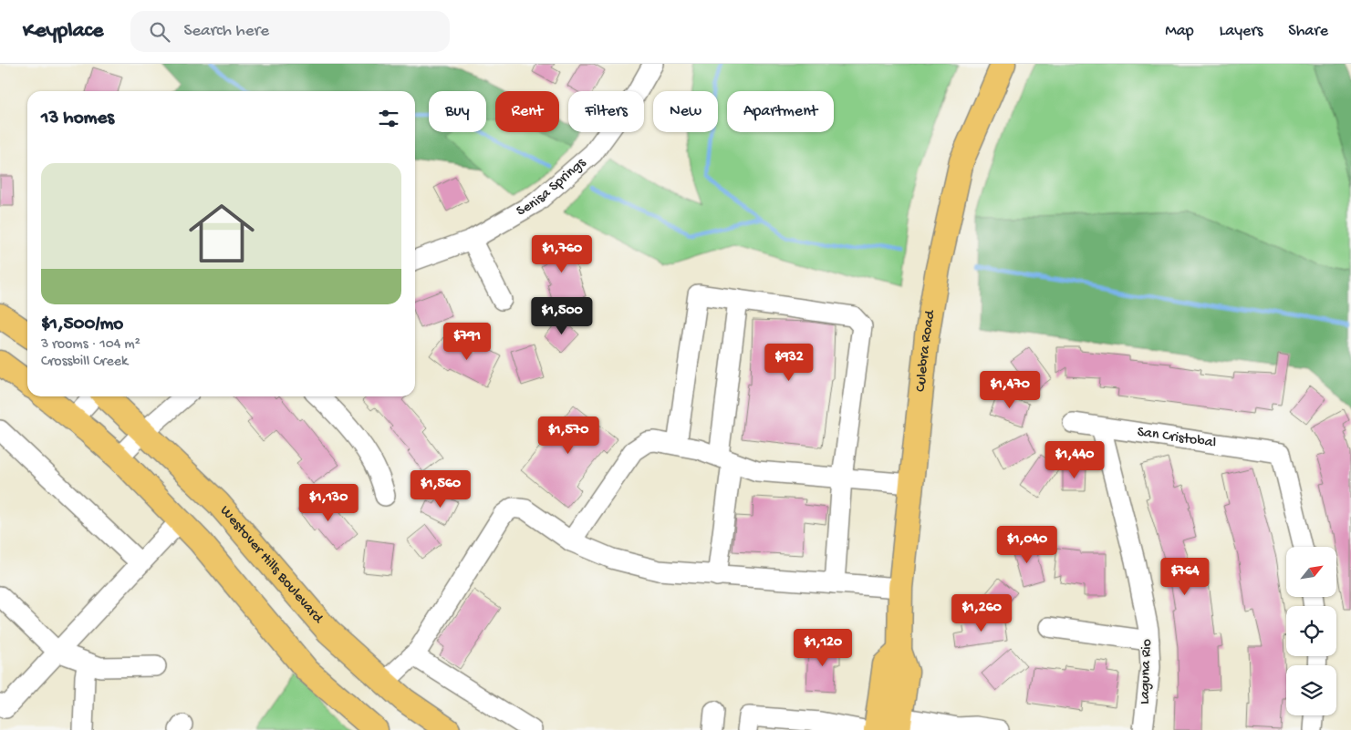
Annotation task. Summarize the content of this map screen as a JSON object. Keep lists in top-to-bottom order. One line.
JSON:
{"streets":{"main road":["Culebra Road","Westover Hills Boulevard"],"street":["Senisa Springs","San Cristobal","Laguna Rio"]},"crossings":[["San Cristobal","Laguna Rio"]],"north":"top right","page":{"header":"Keyplace","search":"Search here","nav":["Map","Layers","Share"],"chip":["Buy","Rent","Filters","New","Apartment"],"heading":"13 homes","list":[{"name":"$1,500/mo","note":"3 rooms · 104 m² · Crossbill Creek"}],"price":["$1,760","$1,500","$791","$932","$1,470","$1,570","$1,440","$1,560","$1,130","$1,040","$764","$1,260","$1,120"]}}
